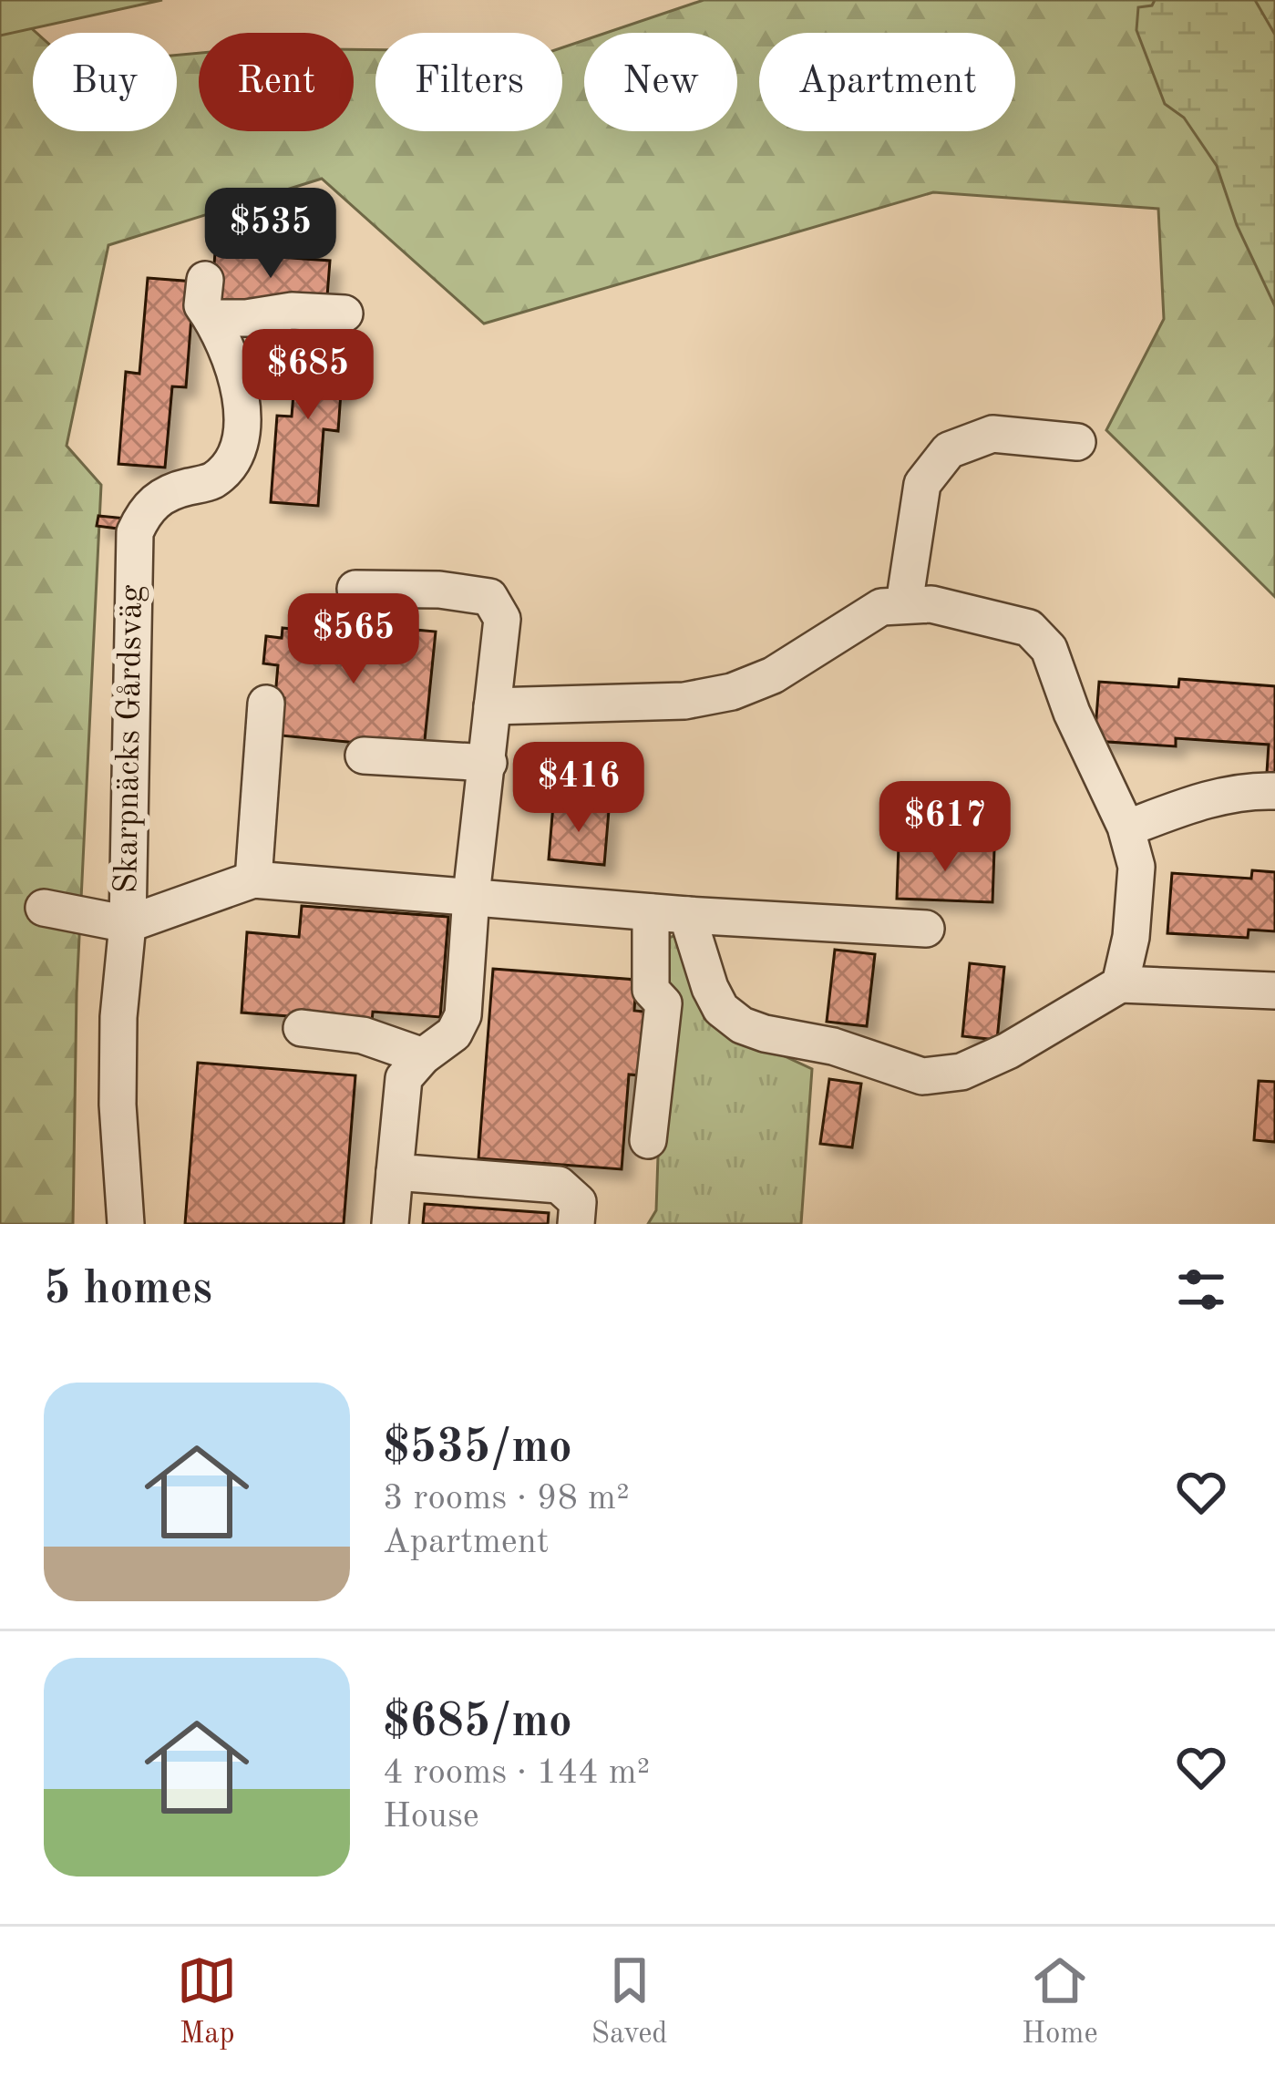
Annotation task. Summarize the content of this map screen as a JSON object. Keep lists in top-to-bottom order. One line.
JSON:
{"streets":{"street":["Skarpnäcks Gårdsväg"]},"page":{"chip":["Buy","Rent","Filters","New","Apartment"],"price":["$535","$685","$565","$416","$617"],"heading":"5 homes","list":[{"name":"$535/mo","note":"3 rooms · 98 m² · Apartment"},{"name":"$685/mo","note":"4 rooms · 144 m² · House"}],"tabs":["Map","Saved","Home"]}}
